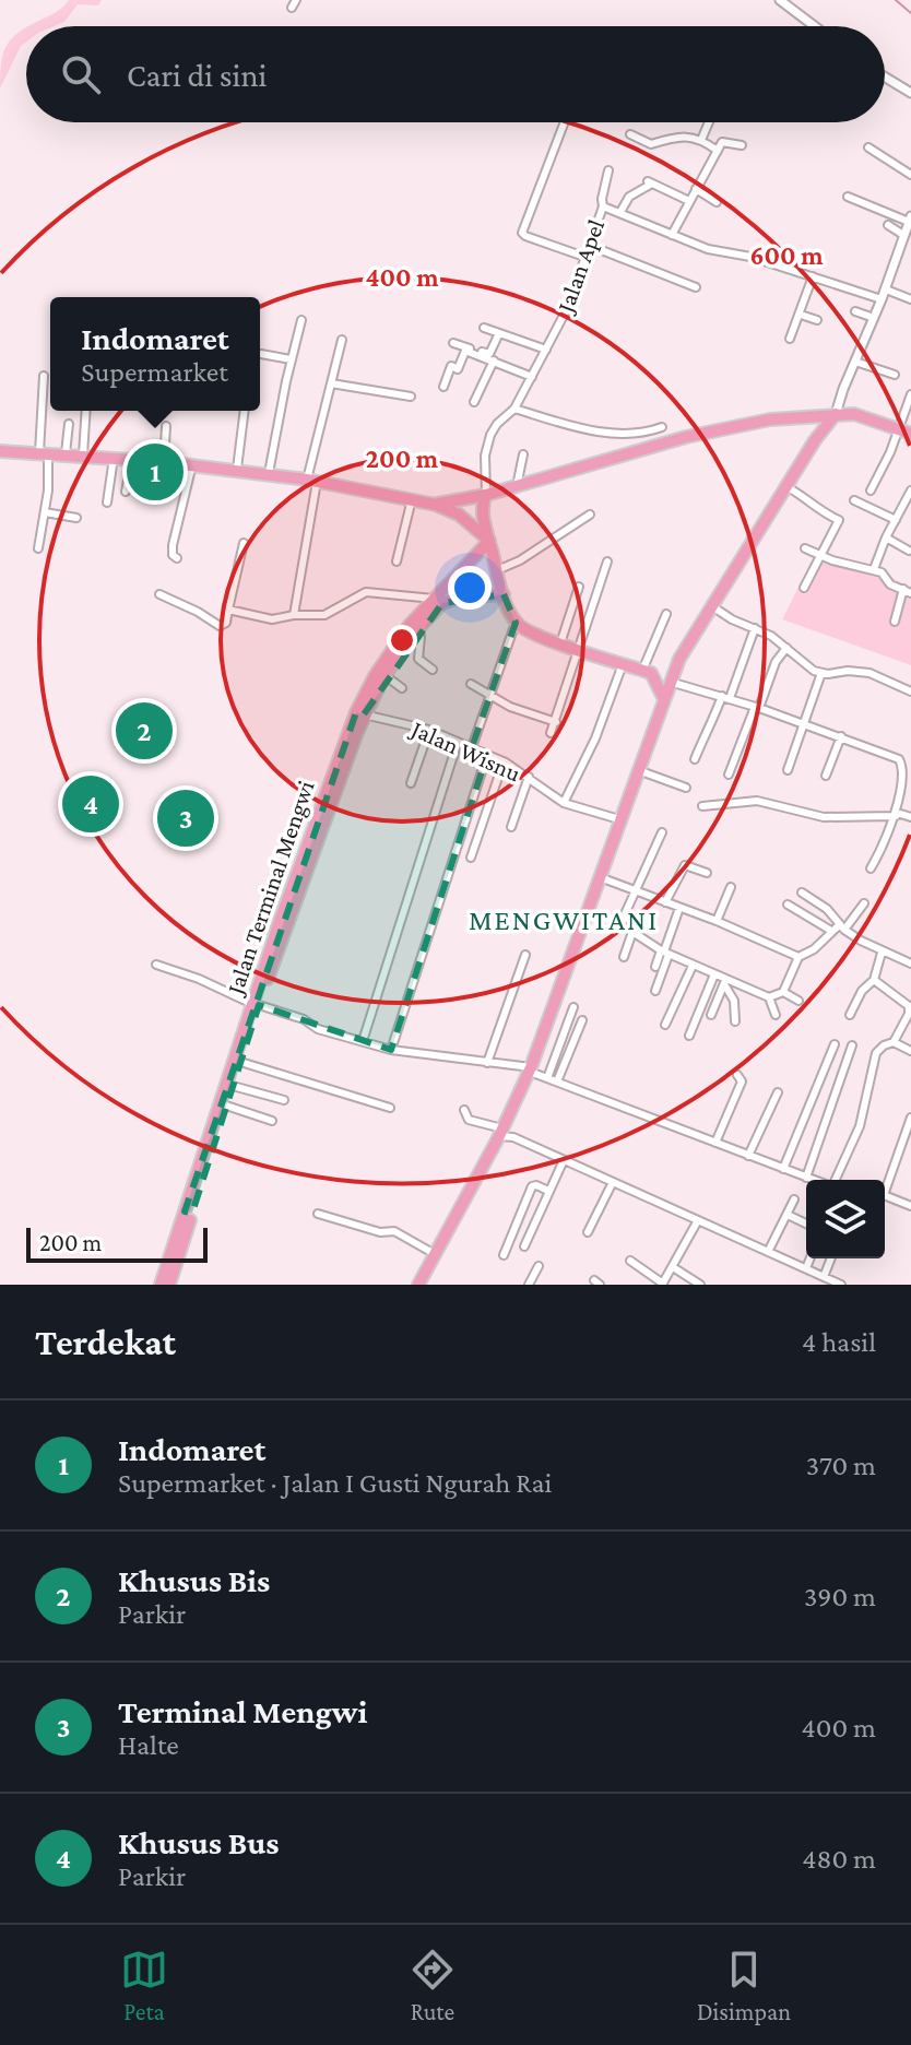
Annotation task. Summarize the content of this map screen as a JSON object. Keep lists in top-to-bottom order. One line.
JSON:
{"streets":{"highway":["Jalan Terminal Mengwi"],"street":["Jalan Apel","Jalan Wisnu"]},"crossings":[["Jalan Wisnu","Jalan Terminal Mengwi"]],"districts":["MENGWITANI"],"scale_bar":"200 m","page":{"search":"Cari di sini","popup":["Indomaret","Supermarket"],"pins":["1","2","4","3"],"scale":"200 m","heading":["Terdekat","4 hasil"],"list":[{"mark":"1","name":"Indomaret","note":"Supermarket · Jalan I Gusti Ngurah Rai","value":"370 m"},{"mark":"2","name":"Khusus Bis","note":"Parkir","value":"390 m"},{"mark":"3","name":"Terminal Mengwi","note":"Halte","value":"400 m"},{"mark":"4","name":"Khusus Bus","note":"Parkir","value":"480 m"}],"nav":["Peta","Rute","Disimpan"]},"rings":["600 m","400 m","200 m"]}
